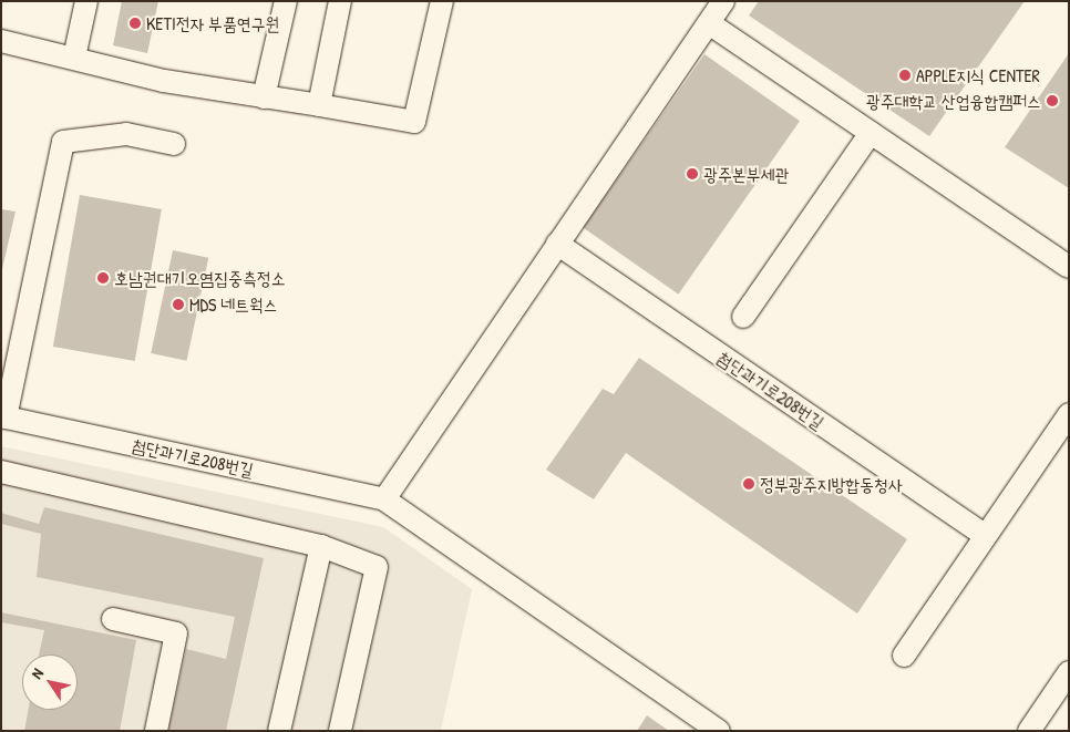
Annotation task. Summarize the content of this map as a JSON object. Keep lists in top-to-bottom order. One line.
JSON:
{"streets":{"street":["첨단과기로208번길"]},"places":["KETI전자 부품연구원","APPLE지식 CENTER","광주대학교 산업융합캠퍼스","광주본부세관","호남권대기오염집중측정소","MDS 네트웍스","정부광주지방합동청사"],"north":"top left"}
